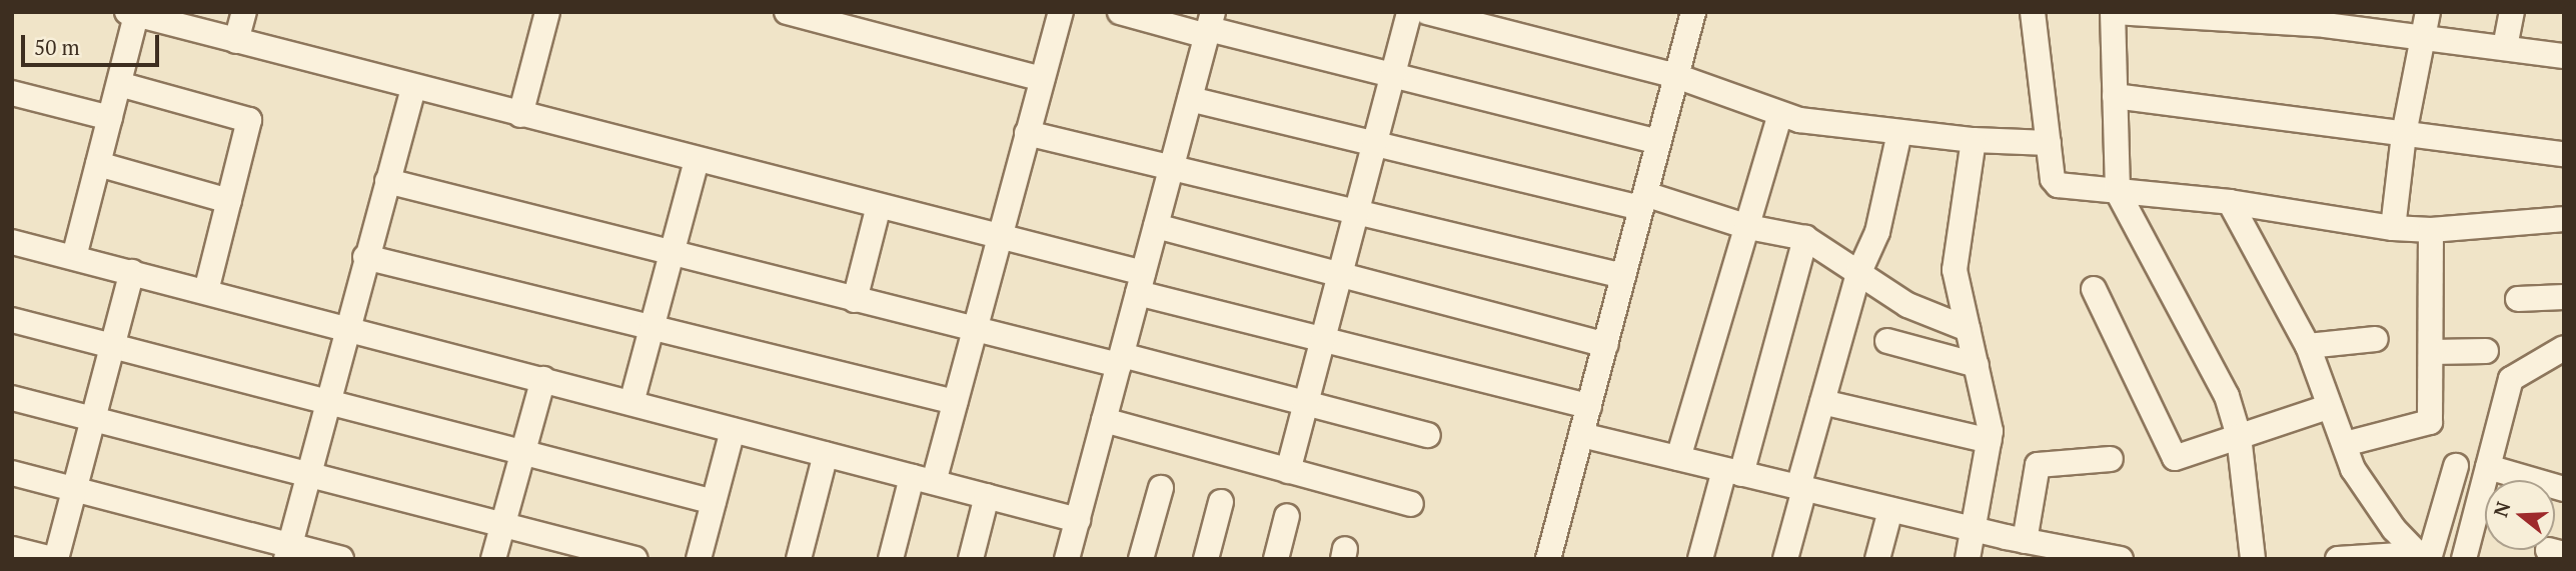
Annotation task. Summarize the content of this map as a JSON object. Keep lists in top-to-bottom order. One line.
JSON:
{"scale_bar":"50 m","north":"left"}
